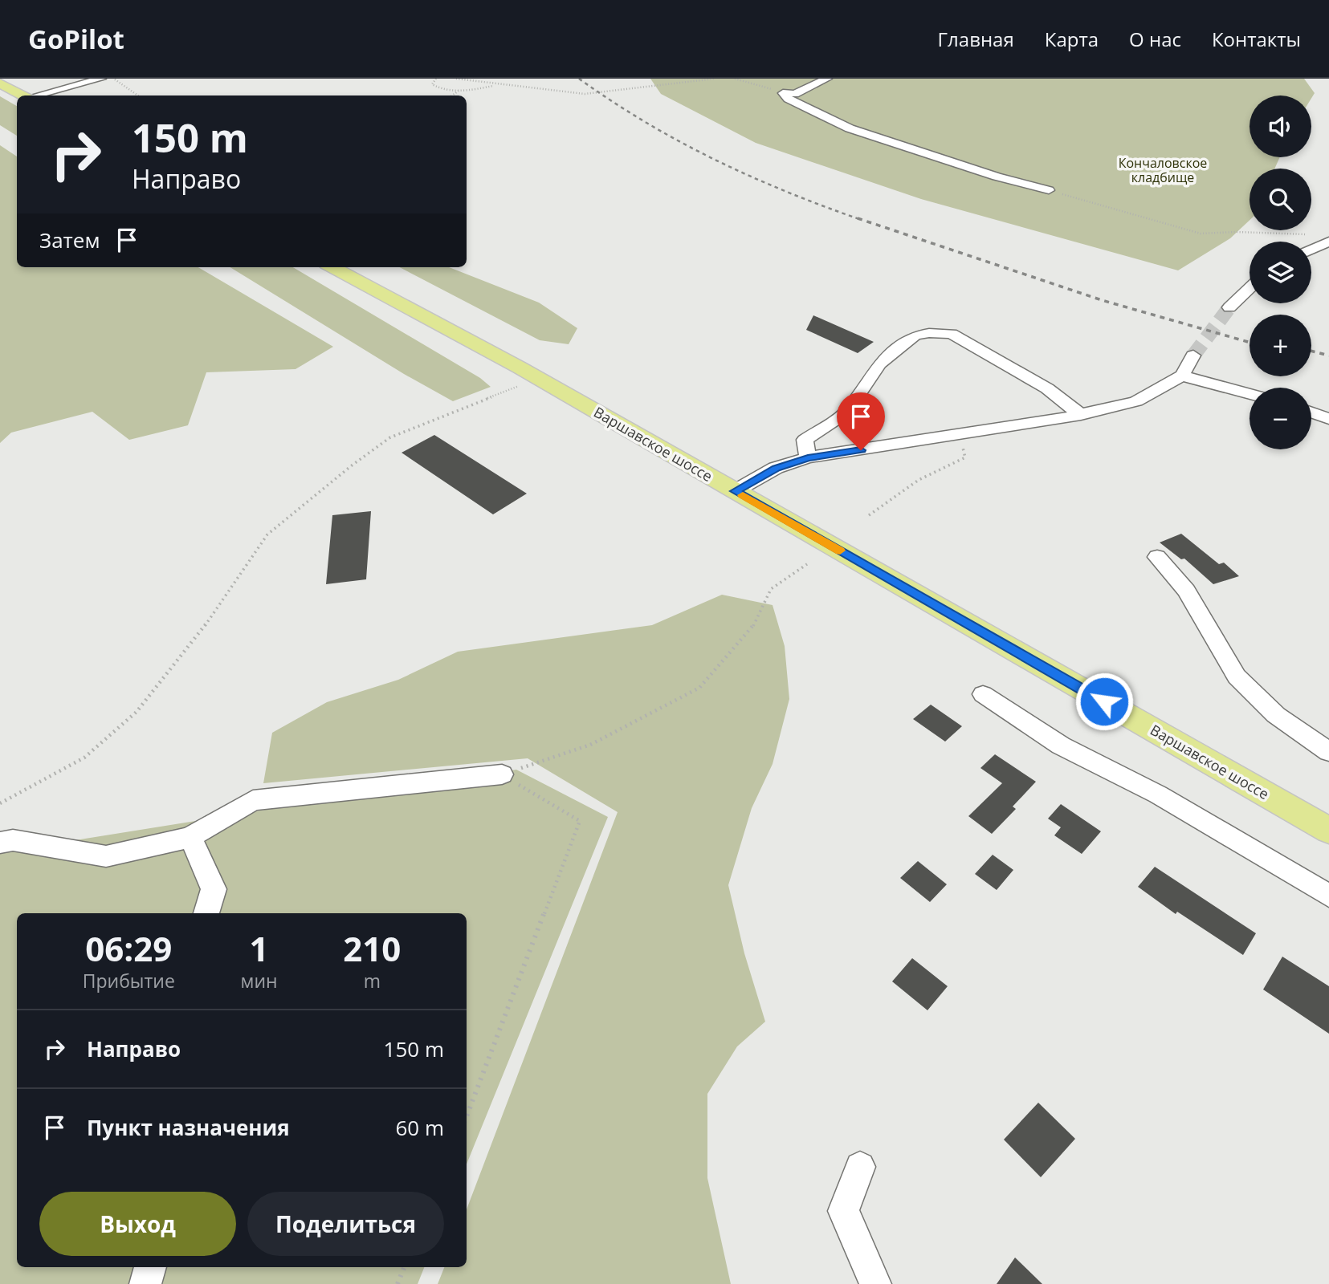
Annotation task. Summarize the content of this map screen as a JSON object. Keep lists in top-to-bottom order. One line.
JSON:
{"streets":{"main road":["Варшавское шоссе"]},"parks":["Кончаловское кладбище"],"page":{"header":"GoPilot","nav":["Главная","Карта","О нас","Контакты"],"map_buttons":["+","−"],"turn":["150 m","Направо"],"then":"Затем","eta":["06:29","Прибытие","1","мин","210","m"],"list":[{"name":"Направо","value":"150 m"},{"name":"Пункт назначения","value":"60 m"}],"buttons":["Выход","Поделиться"]}}
